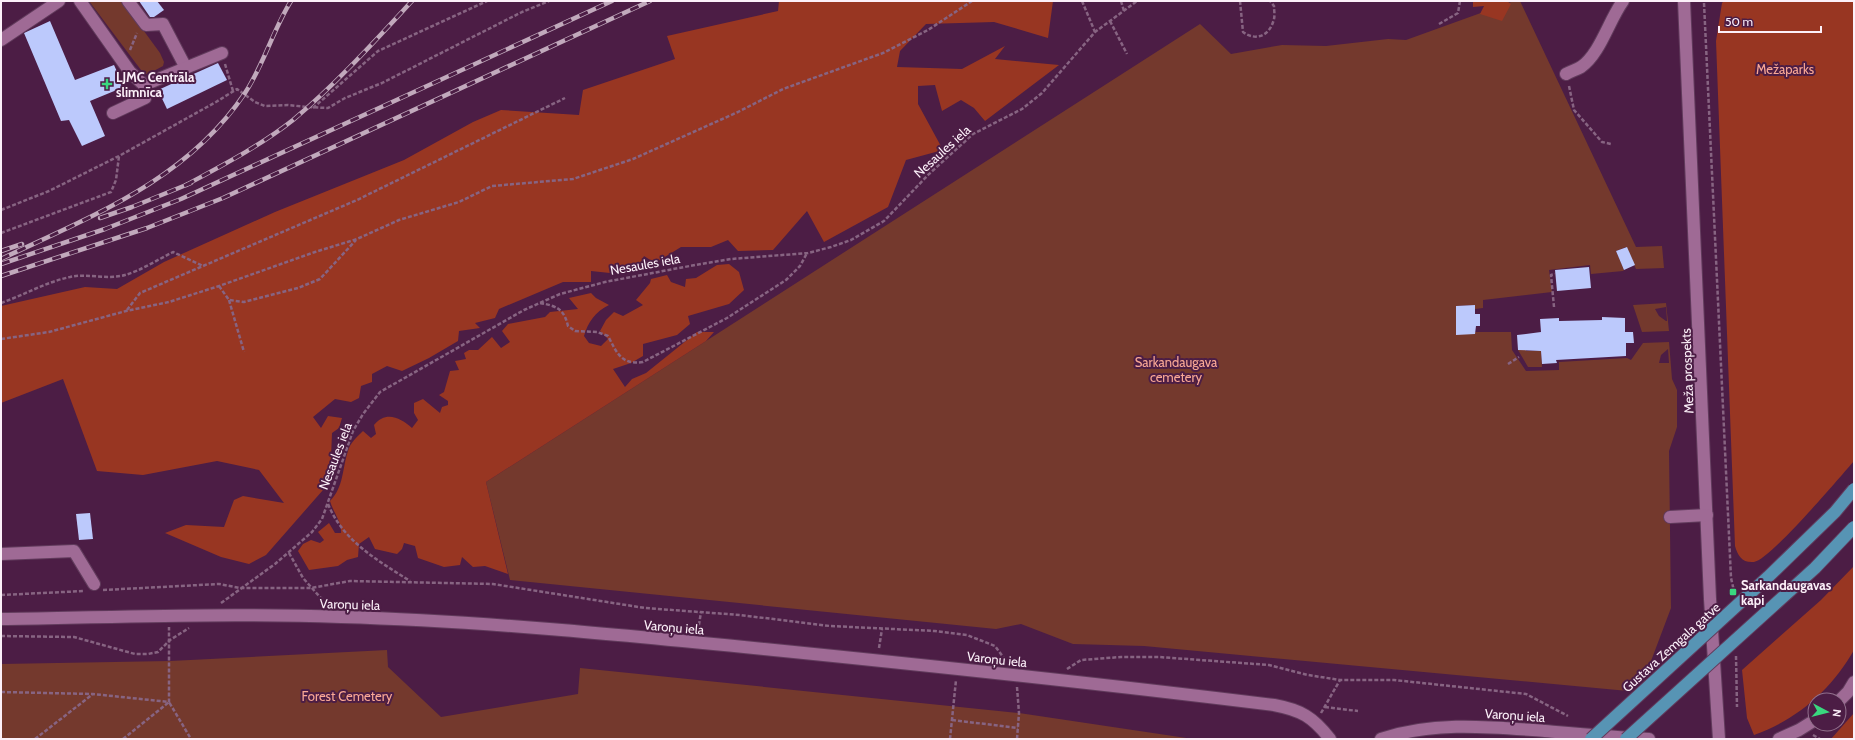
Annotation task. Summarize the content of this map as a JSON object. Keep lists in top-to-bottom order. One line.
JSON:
{"streets":{"main road":["Gustava Zemgala gatve"],"street":["Meža prospekts","Varoņu iela"],"path":["Nesaules iela"]},"crossings":[["Nesaules iela","Varoņu iela"]],"parks":["Mežaparks","Sarkandaugava cemetery","Forest Cemetery"],"places":{"health":["LJMC Centrāla slimnīca"],"transit":["Sarkandaugavas kapi"]},"scale_bar":"50 m","north":"right"}
